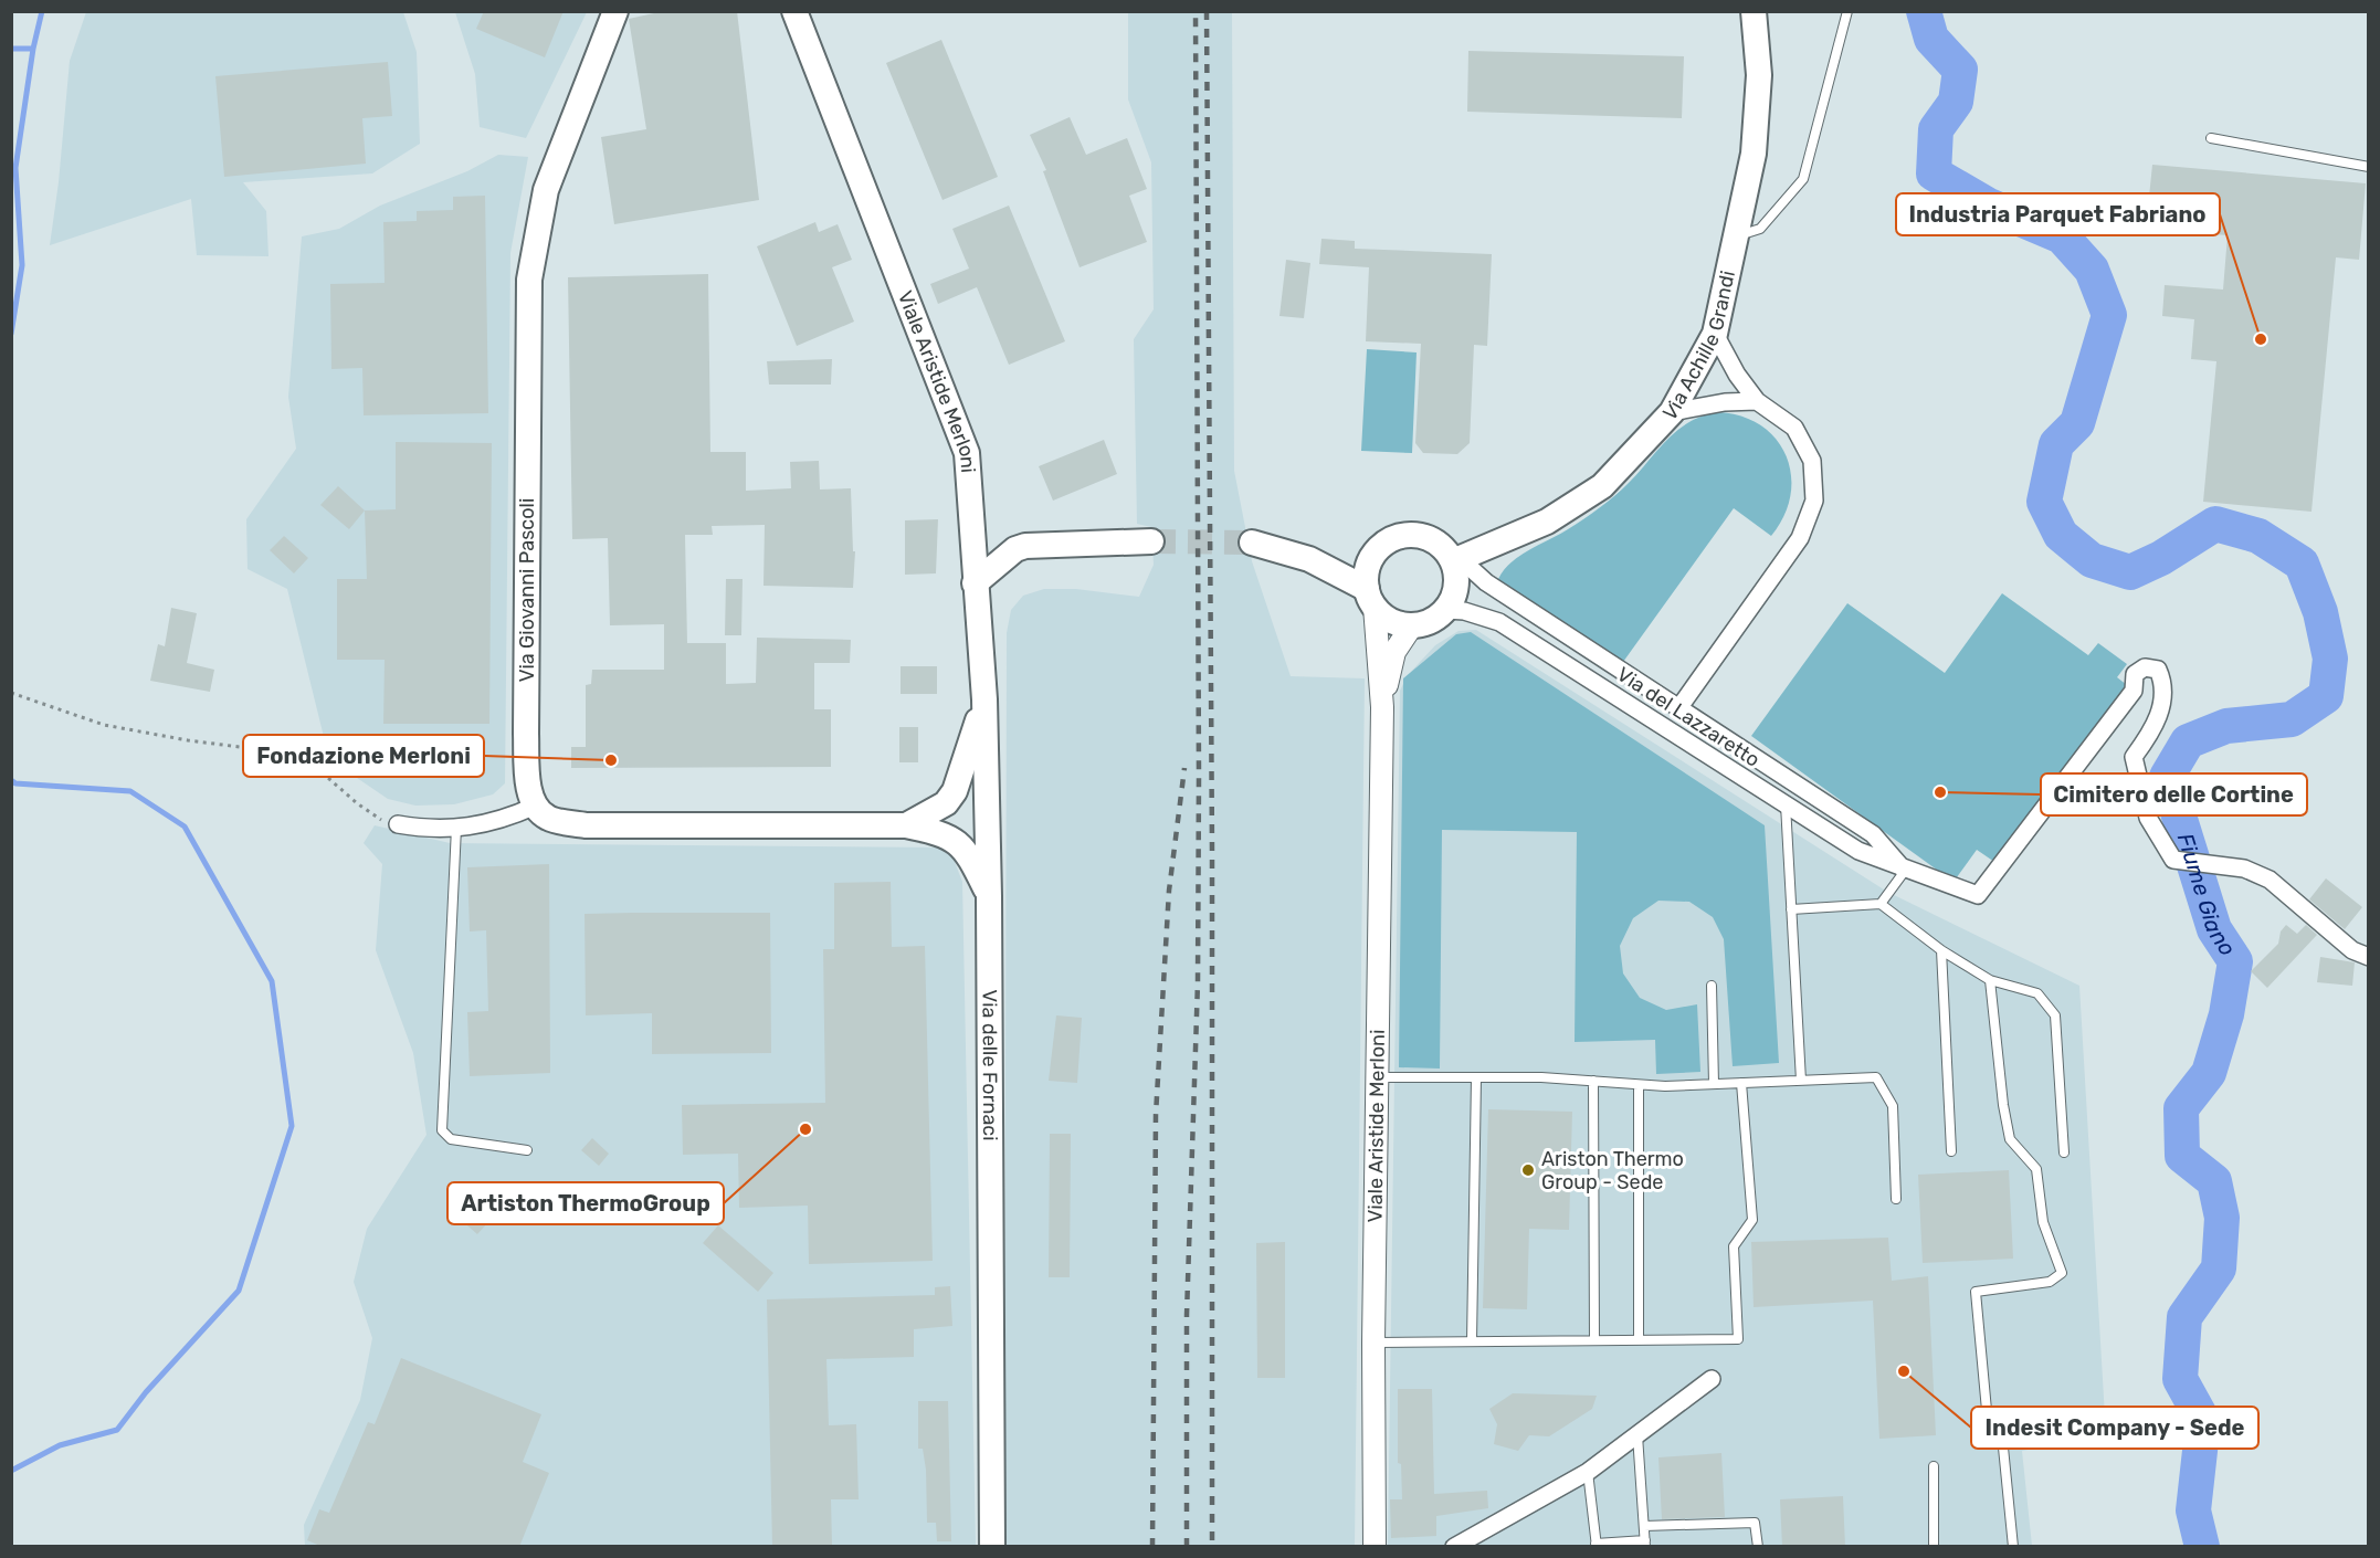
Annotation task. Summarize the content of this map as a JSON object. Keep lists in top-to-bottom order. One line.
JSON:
{"streets":{"main road":["Via Achille Grandi","Viale Aristide Merloni","Via Giovanni Pascoli","Via delle Fornaci"],"street":["Via del Lazzaretto"]},"crossings":[["Via Achille Grandi","Viale Aristide Merloni"],["Via Achille Grandi","Via del Lazzaretto"],["Viale Aristide Merloni","Via del Lazzaretto"],["Viale Aristide Merloni","Via delle Fornaci"]],"water":["Fiume Giano"],"places":["Industria Parquet Fabriano","Fondazione Merloni","Cimitero delle Cortine","Artiston ThermoGroup","Ariston Thermo Group - Sede","Indesit Company - Sede"]}
